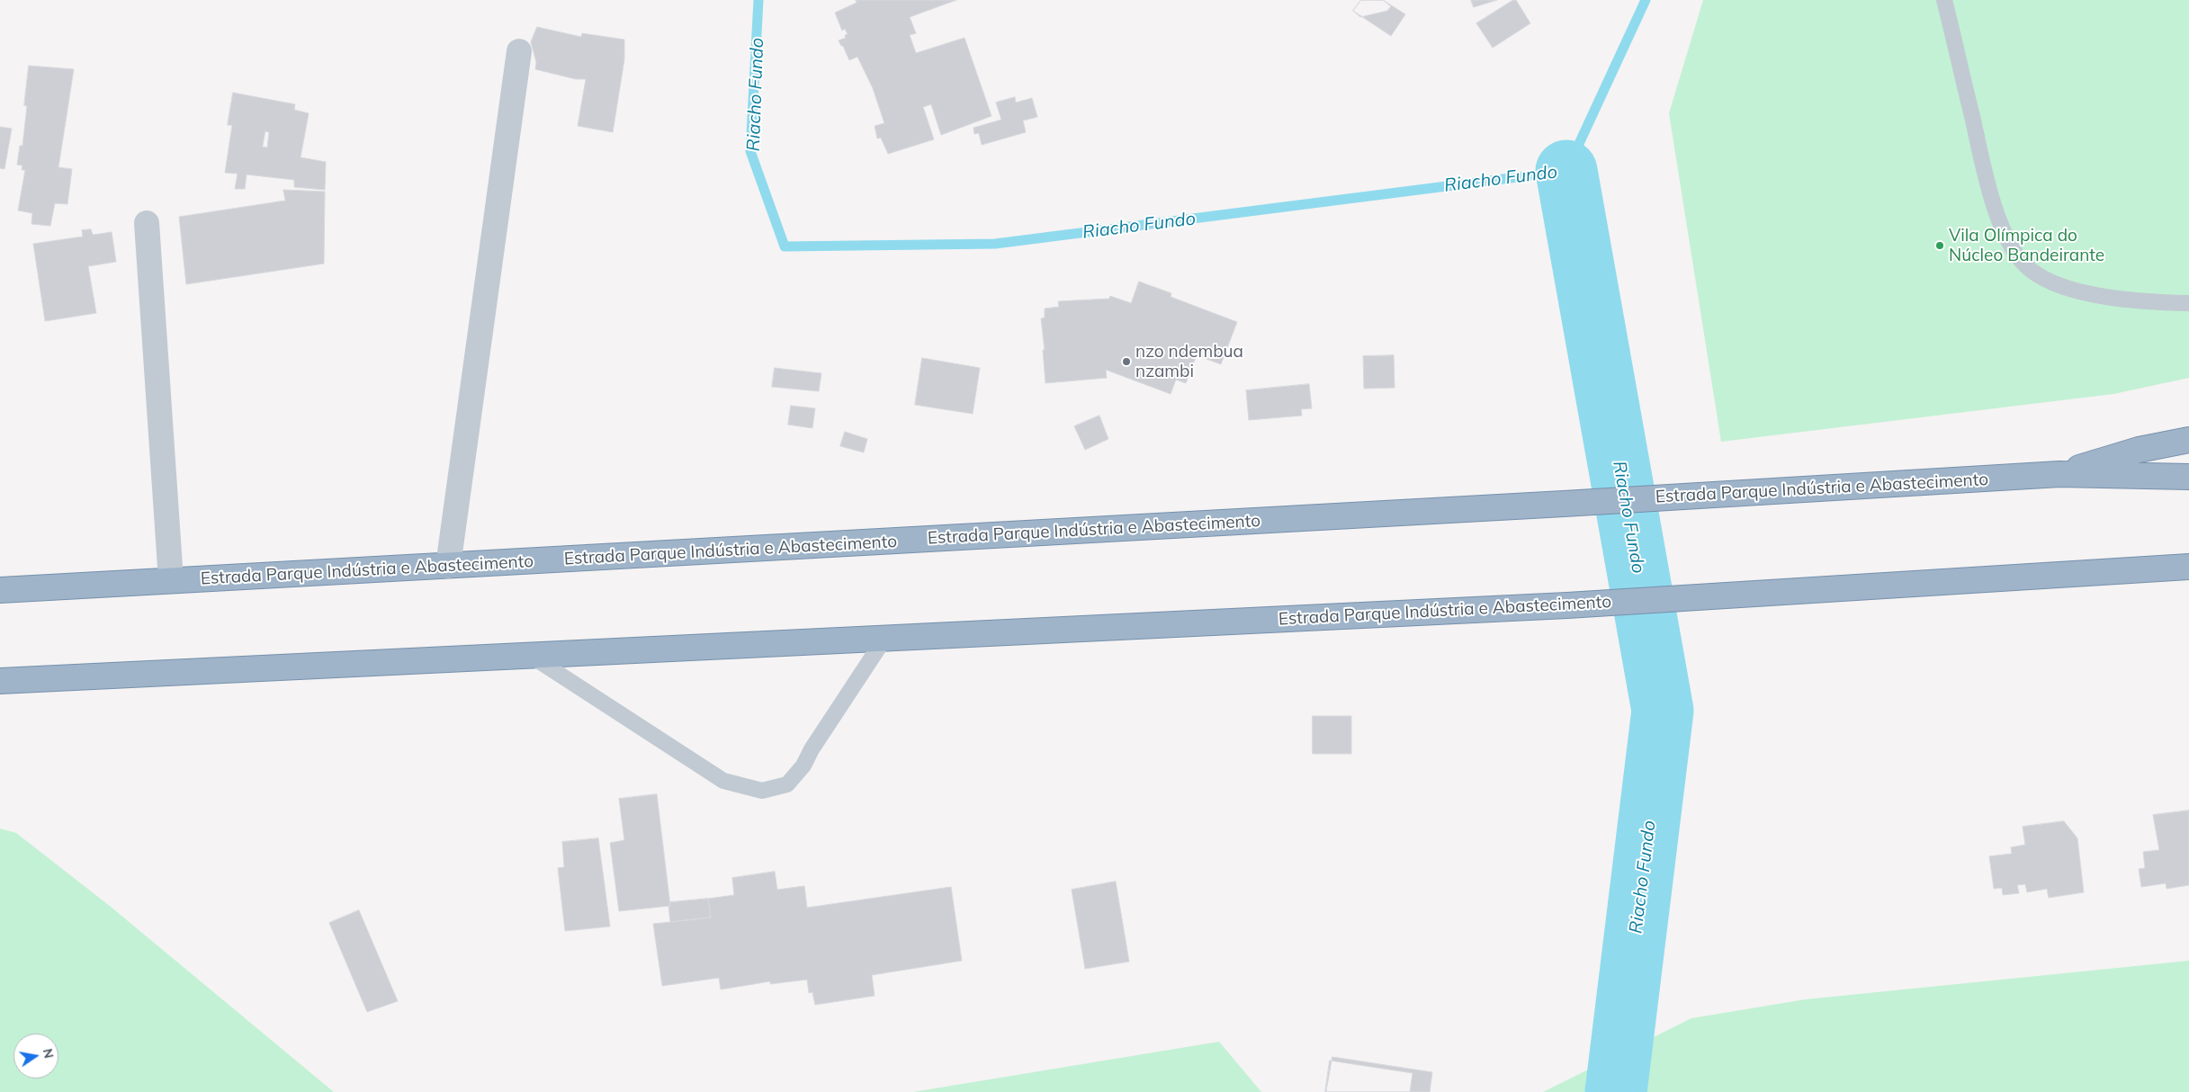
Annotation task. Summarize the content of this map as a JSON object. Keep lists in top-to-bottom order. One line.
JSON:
{"streets":{"highway":["Estrada Parque Indústria e Abastecimento"]},"water":["Riacho Fundo"],"places":["Vila Olímpica do Núcleo Bandeirante","nzo ndembua nzambi"],"north":"right"}
